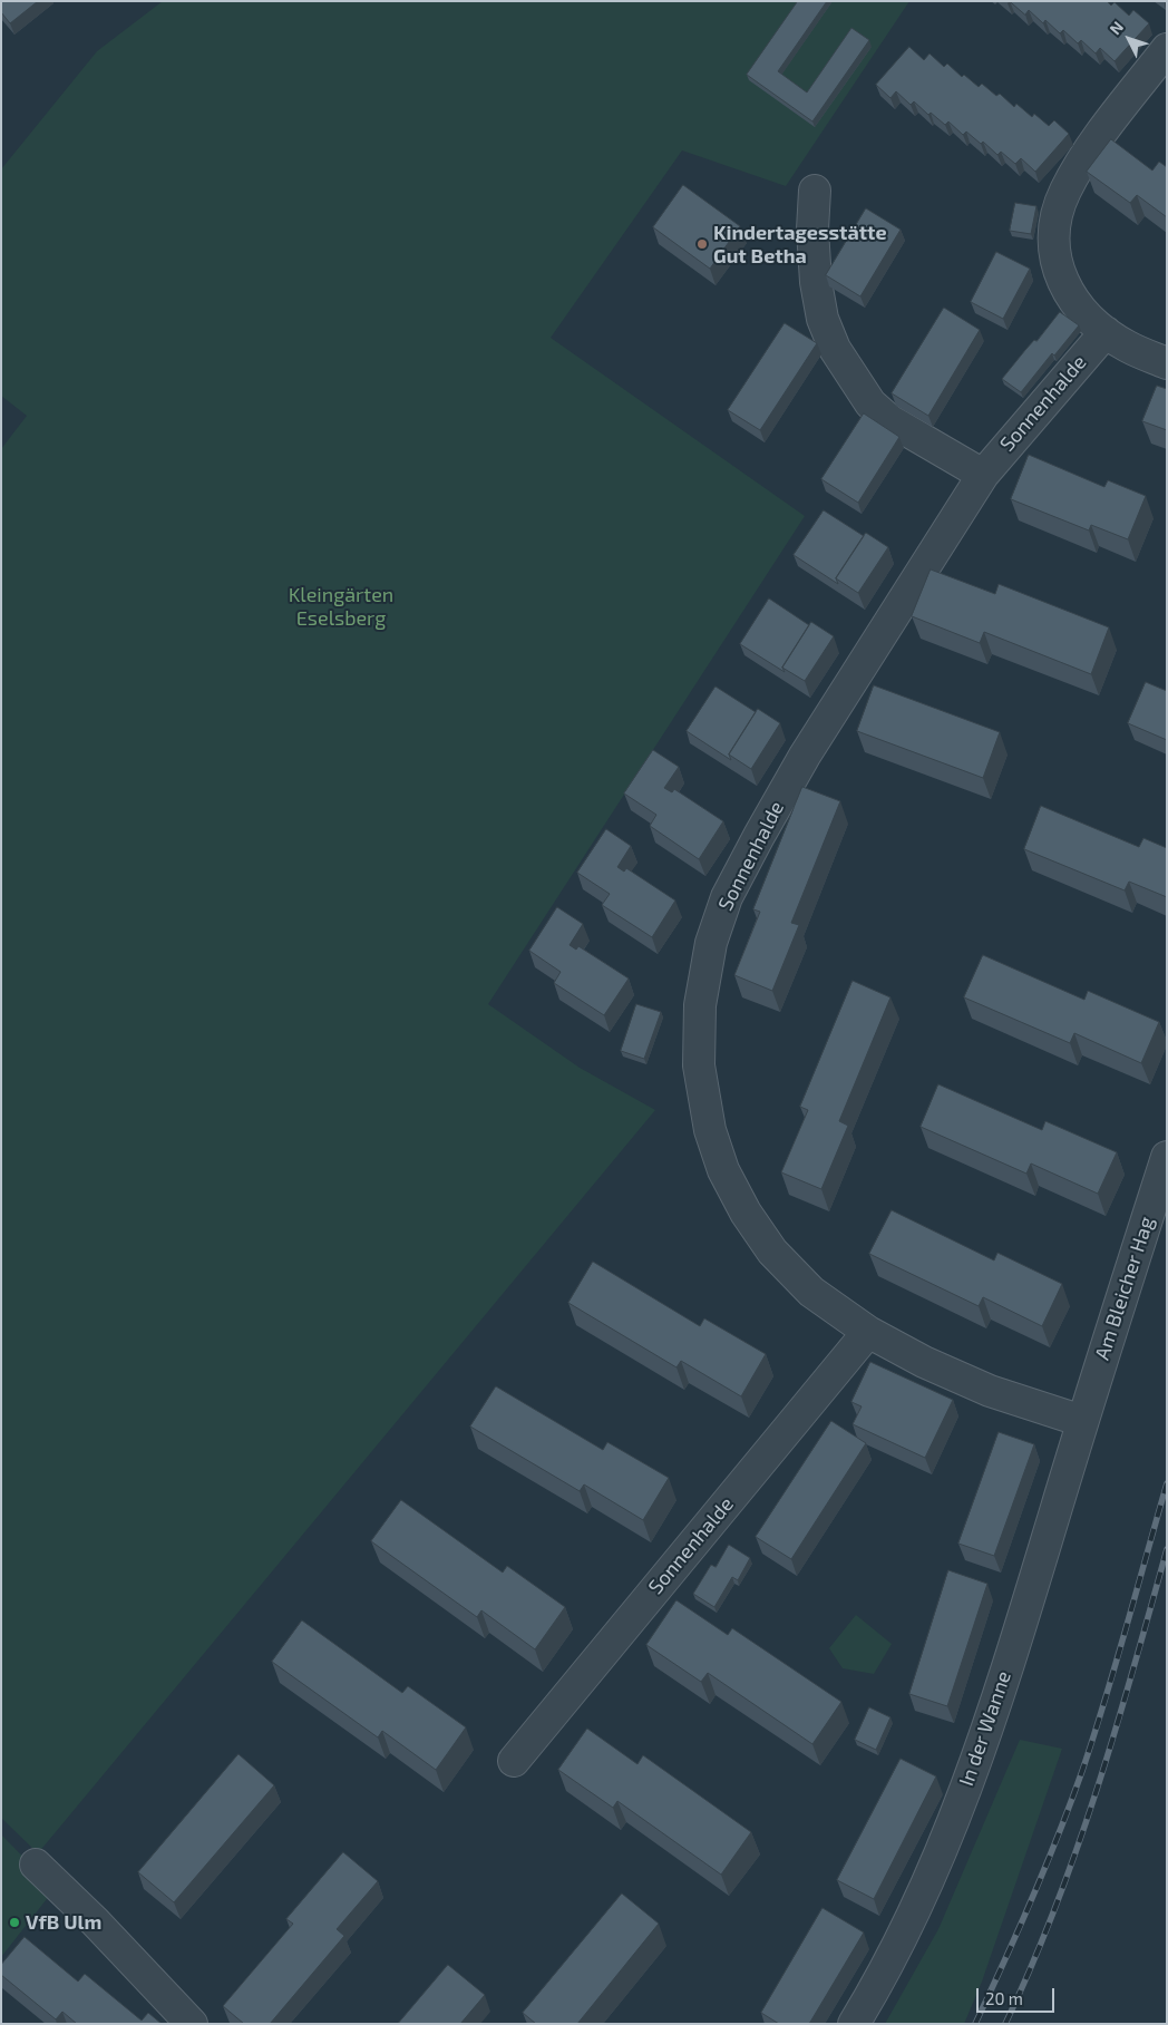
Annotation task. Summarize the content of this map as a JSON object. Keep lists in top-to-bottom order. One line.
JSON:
{"streets":{"street":["Sonnenhalde","Am Bleicher Hag","In der Wanne"]},"crossings":[["Sonnenhalde","Am Bleicher Hag"],["Sonnenhalde","In der Wanne"],["Am Bleicher Hag","In der Wanne"]],"parks":["Kleingärten Eselsberg"],"places":["Kindertagesstätte Gut Betha","VfB Ulm"],"scale_bar":"20 m","north":"top left"}
